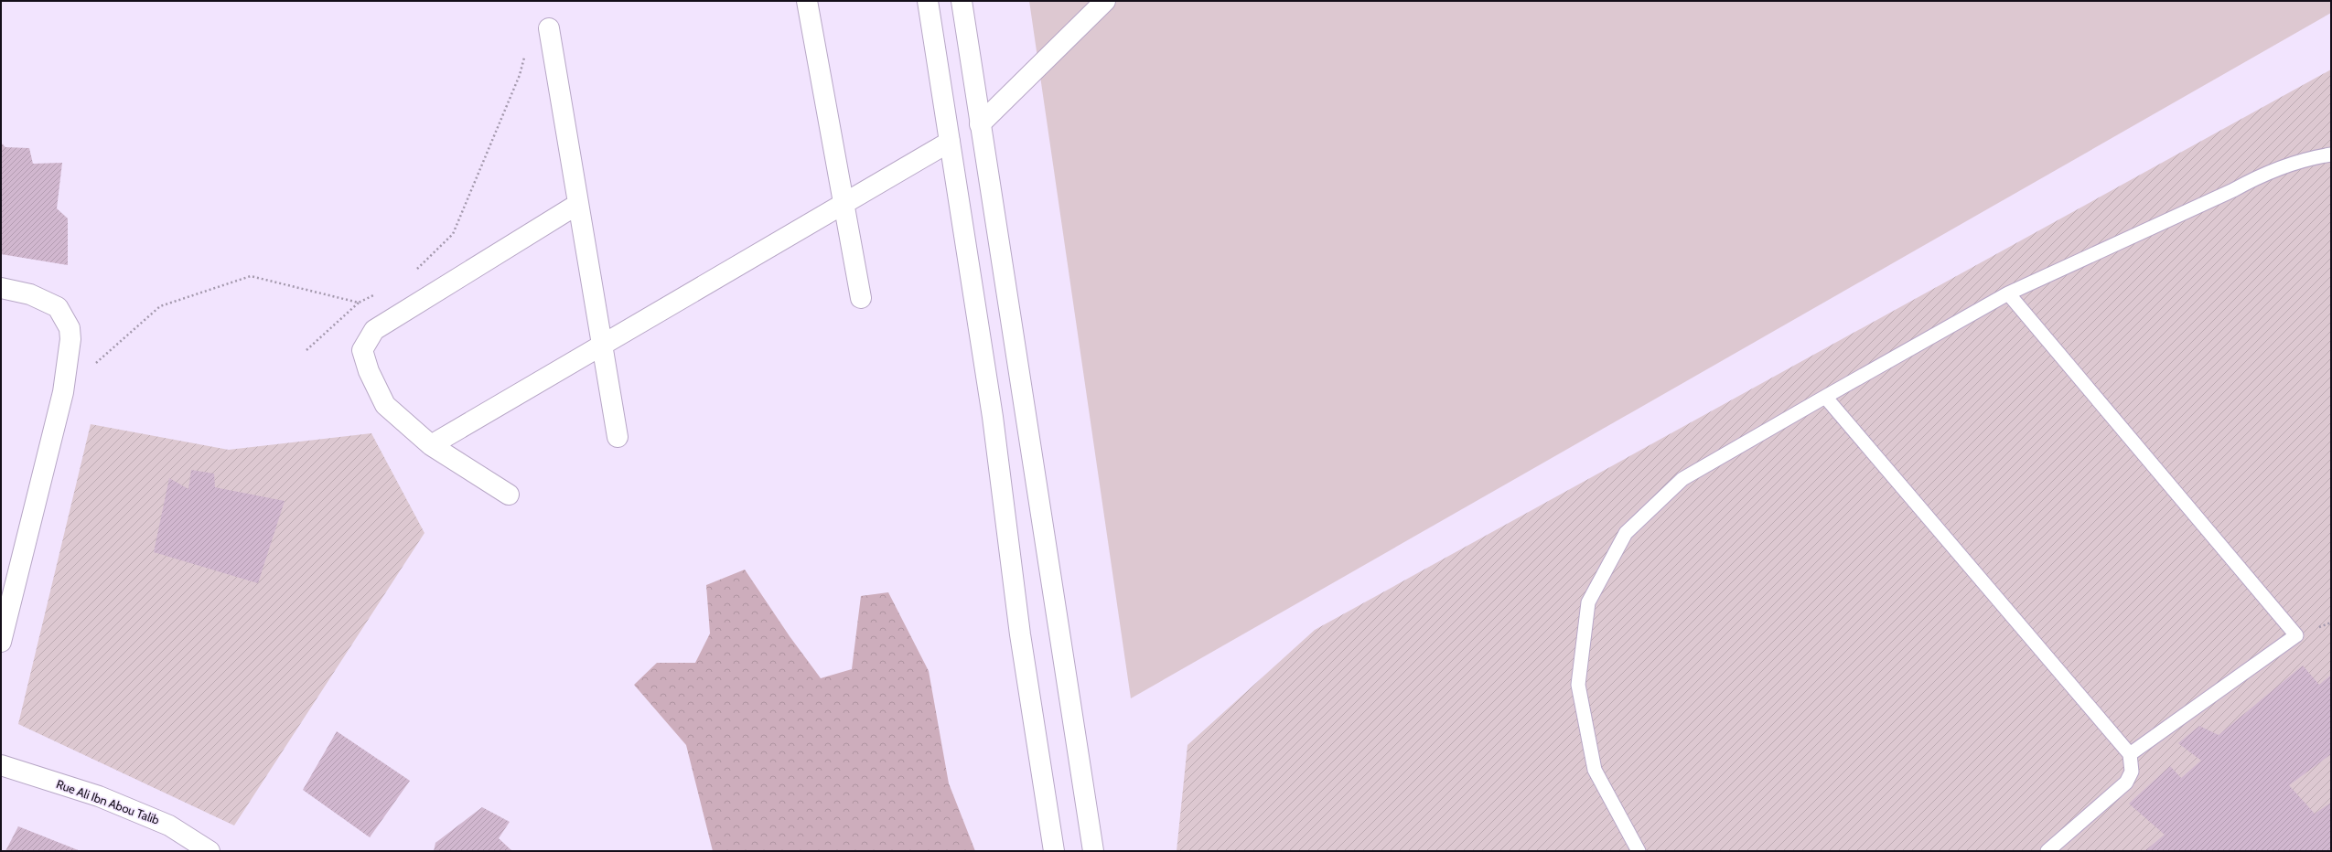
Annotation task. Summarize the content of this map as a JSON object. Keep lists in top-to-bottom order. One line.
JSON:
{"streets":{"street":["Rue Ali Ibn Abou Talib"]}}
